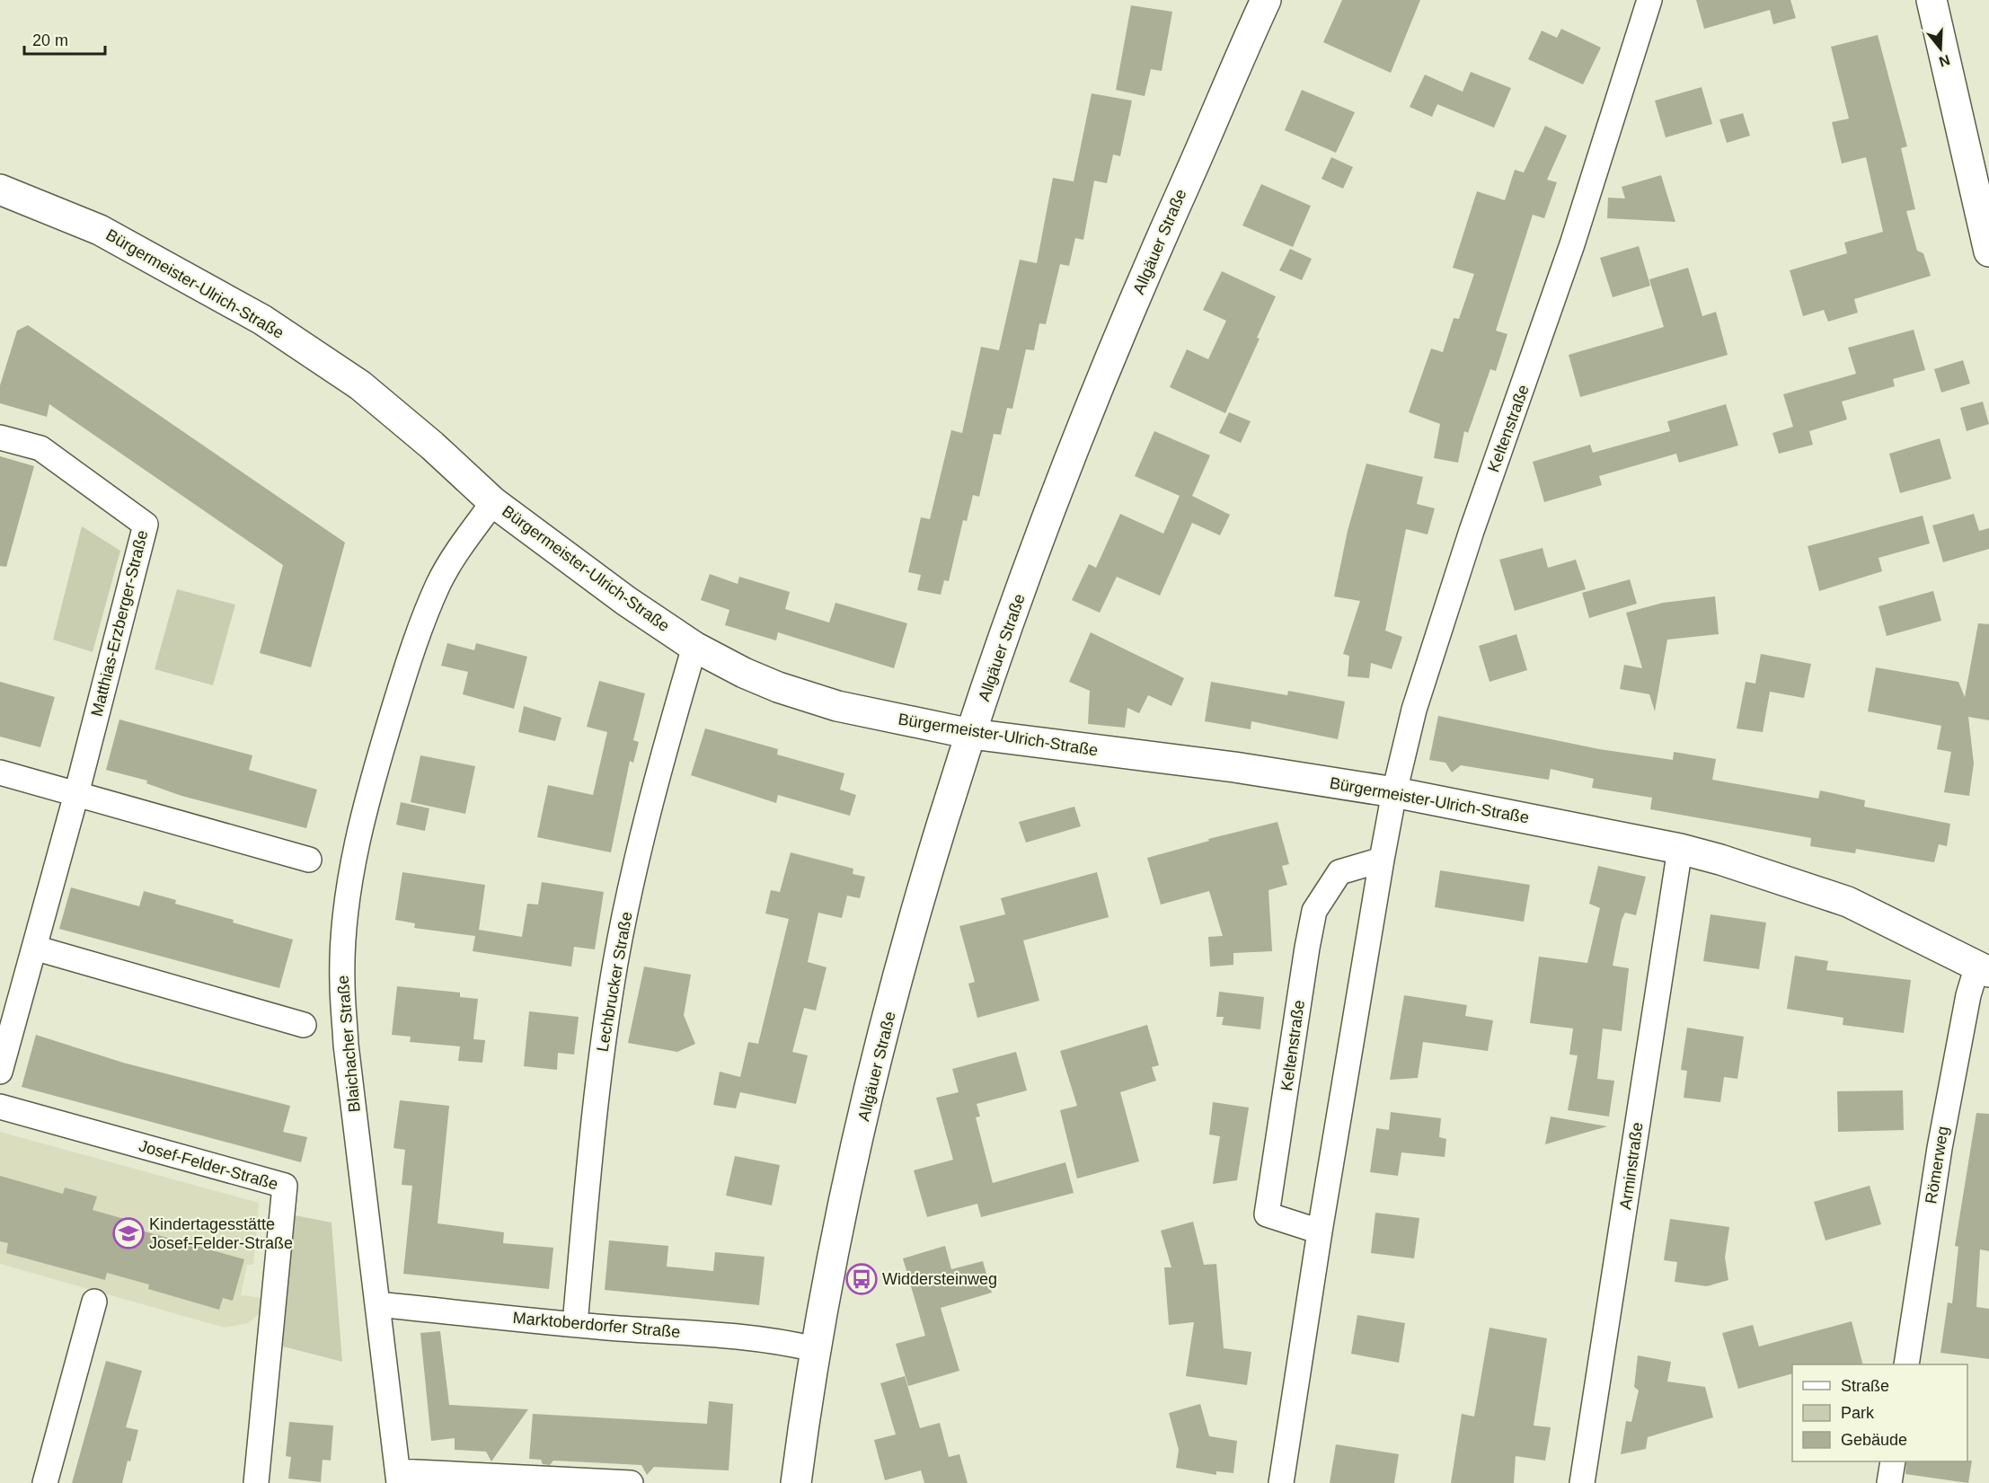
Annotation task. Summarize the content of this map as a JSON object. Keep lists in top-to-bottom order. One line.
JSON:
{"streets":{"main road":["Allgäuer Straße","Bürgermeister-Ulrich-Straße"],"street":["Keltenstraße","Matthias-Erzberger-Straße","Lechbrucker Straße","Blaichacher Straße","Josef-Felder-Straße","Römerweg","Arminstraße","Marktoberdorfer Straße"]},"crossings":[["Allgäuer Straße","Bürgermeister-Ulrich-Straße"],["Allgäuer Straße","Marktoberdorfer Straße"],["Bürgermeister-Ulrich-Straße","Keltenstraße"],["Bürgermeister-Ulrich-Straße","Lechbrucker Straße"],["Bürgermeister-Ulrich-Straße","Blaichacher Straße"],["Bürgermeister-Ulrich-Straße","Römerweg"],["Bürgermeister-Ulrich-Straße","Arminstraße"],["Lechbrucker Straße","Marktoberdorfer Straße"],["Blaichacher Straße","Marktoberdorfer Straße"]],"places":{"school or university":["Kindertagesstätte Josef-Felder-Straße"],"bus stop":["Widdersteinweg"]},"legend":["Straße","Park","Gebäude"],"scale_bar":"20 m","north":"bottom"}
